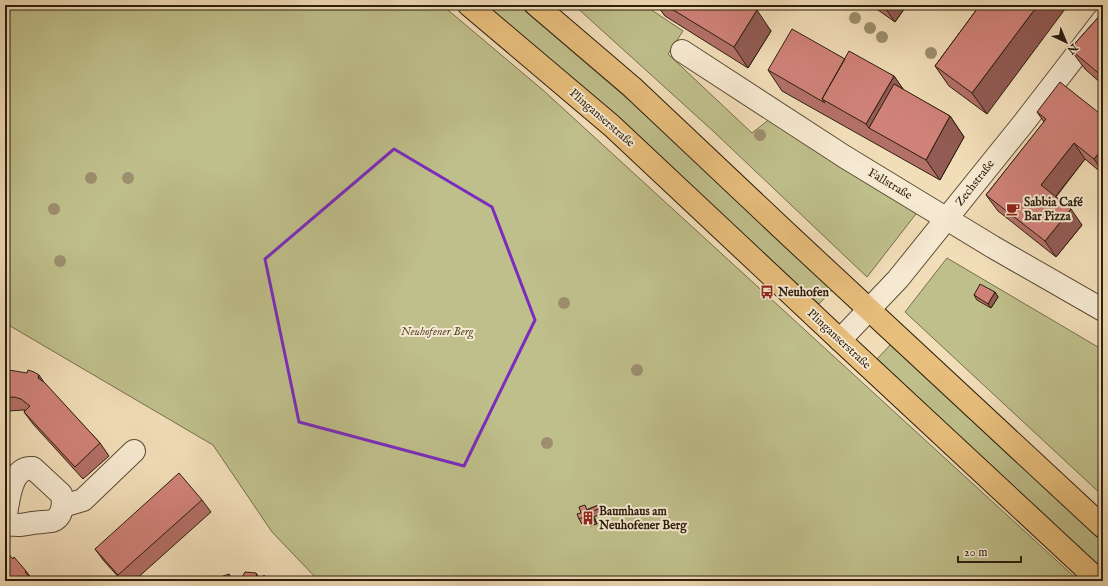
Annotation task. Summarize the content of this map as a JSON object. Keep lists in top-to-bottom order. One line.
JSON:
{"streets":{"main road":["Plinganserstraße"],"street":["Zechstraße","Fallstraße"]},"crossings":[["Plinganserstraße","Zechstraße"],["Zechstraße","Fallstraße"]],"parks":["Neuhofener Berg"],"places":{"cafe":["Sabbia Café Bar Pizza"],"bus stop":["Neuhofen"],"building":["Baumhaus am Neuhofener Berg"]},"scale_bar":"20 m","north":"bottom right"}
